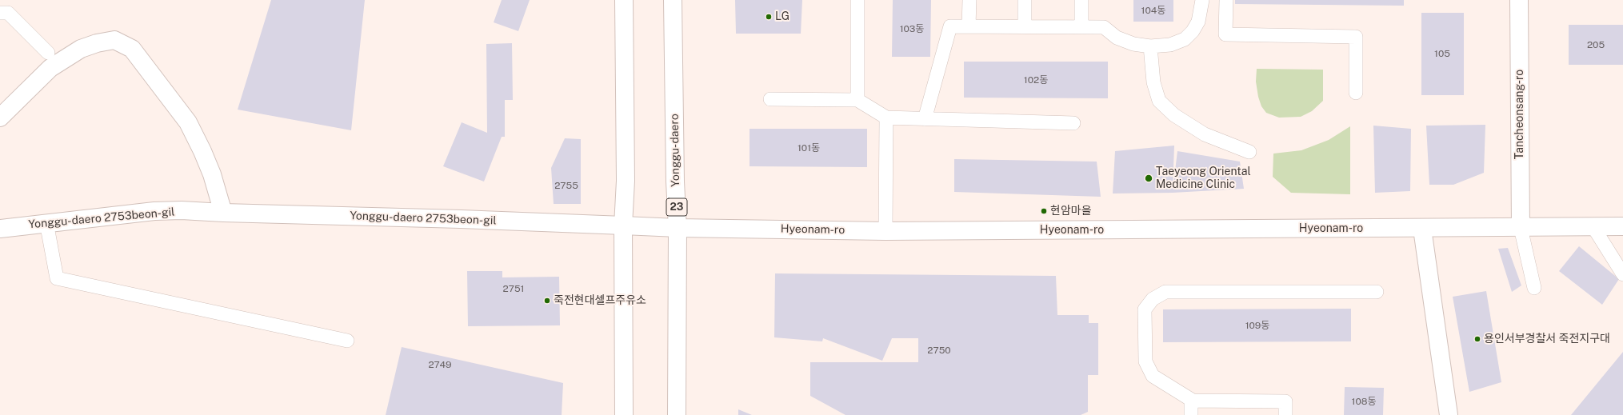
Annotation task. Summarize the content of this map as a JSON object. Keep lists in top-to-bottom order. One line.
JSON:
{"streets":{"street":["Tancheonsang-ro","Yonggu-daero","23","Yonggu-daero 2753beon-gil","Hyeonam-ro"]},"crossings":[["Tancheonsang-ro","Hyeonam-ro"],["Yonggu-daero","Hyeonam-ro"],["Yonggu-daero 2753beon-gil","Hyeonam-ro"]],"places":["LG","Taeyeong Oriental Medicine Clinic","현암마을","죽전현대셀프주유소","용인서부경찰서 죽전지구대"],"house_numbers":["104동","103동","205","105","102동","101동","2755","2751","109동","2750","2749","108동"]}
